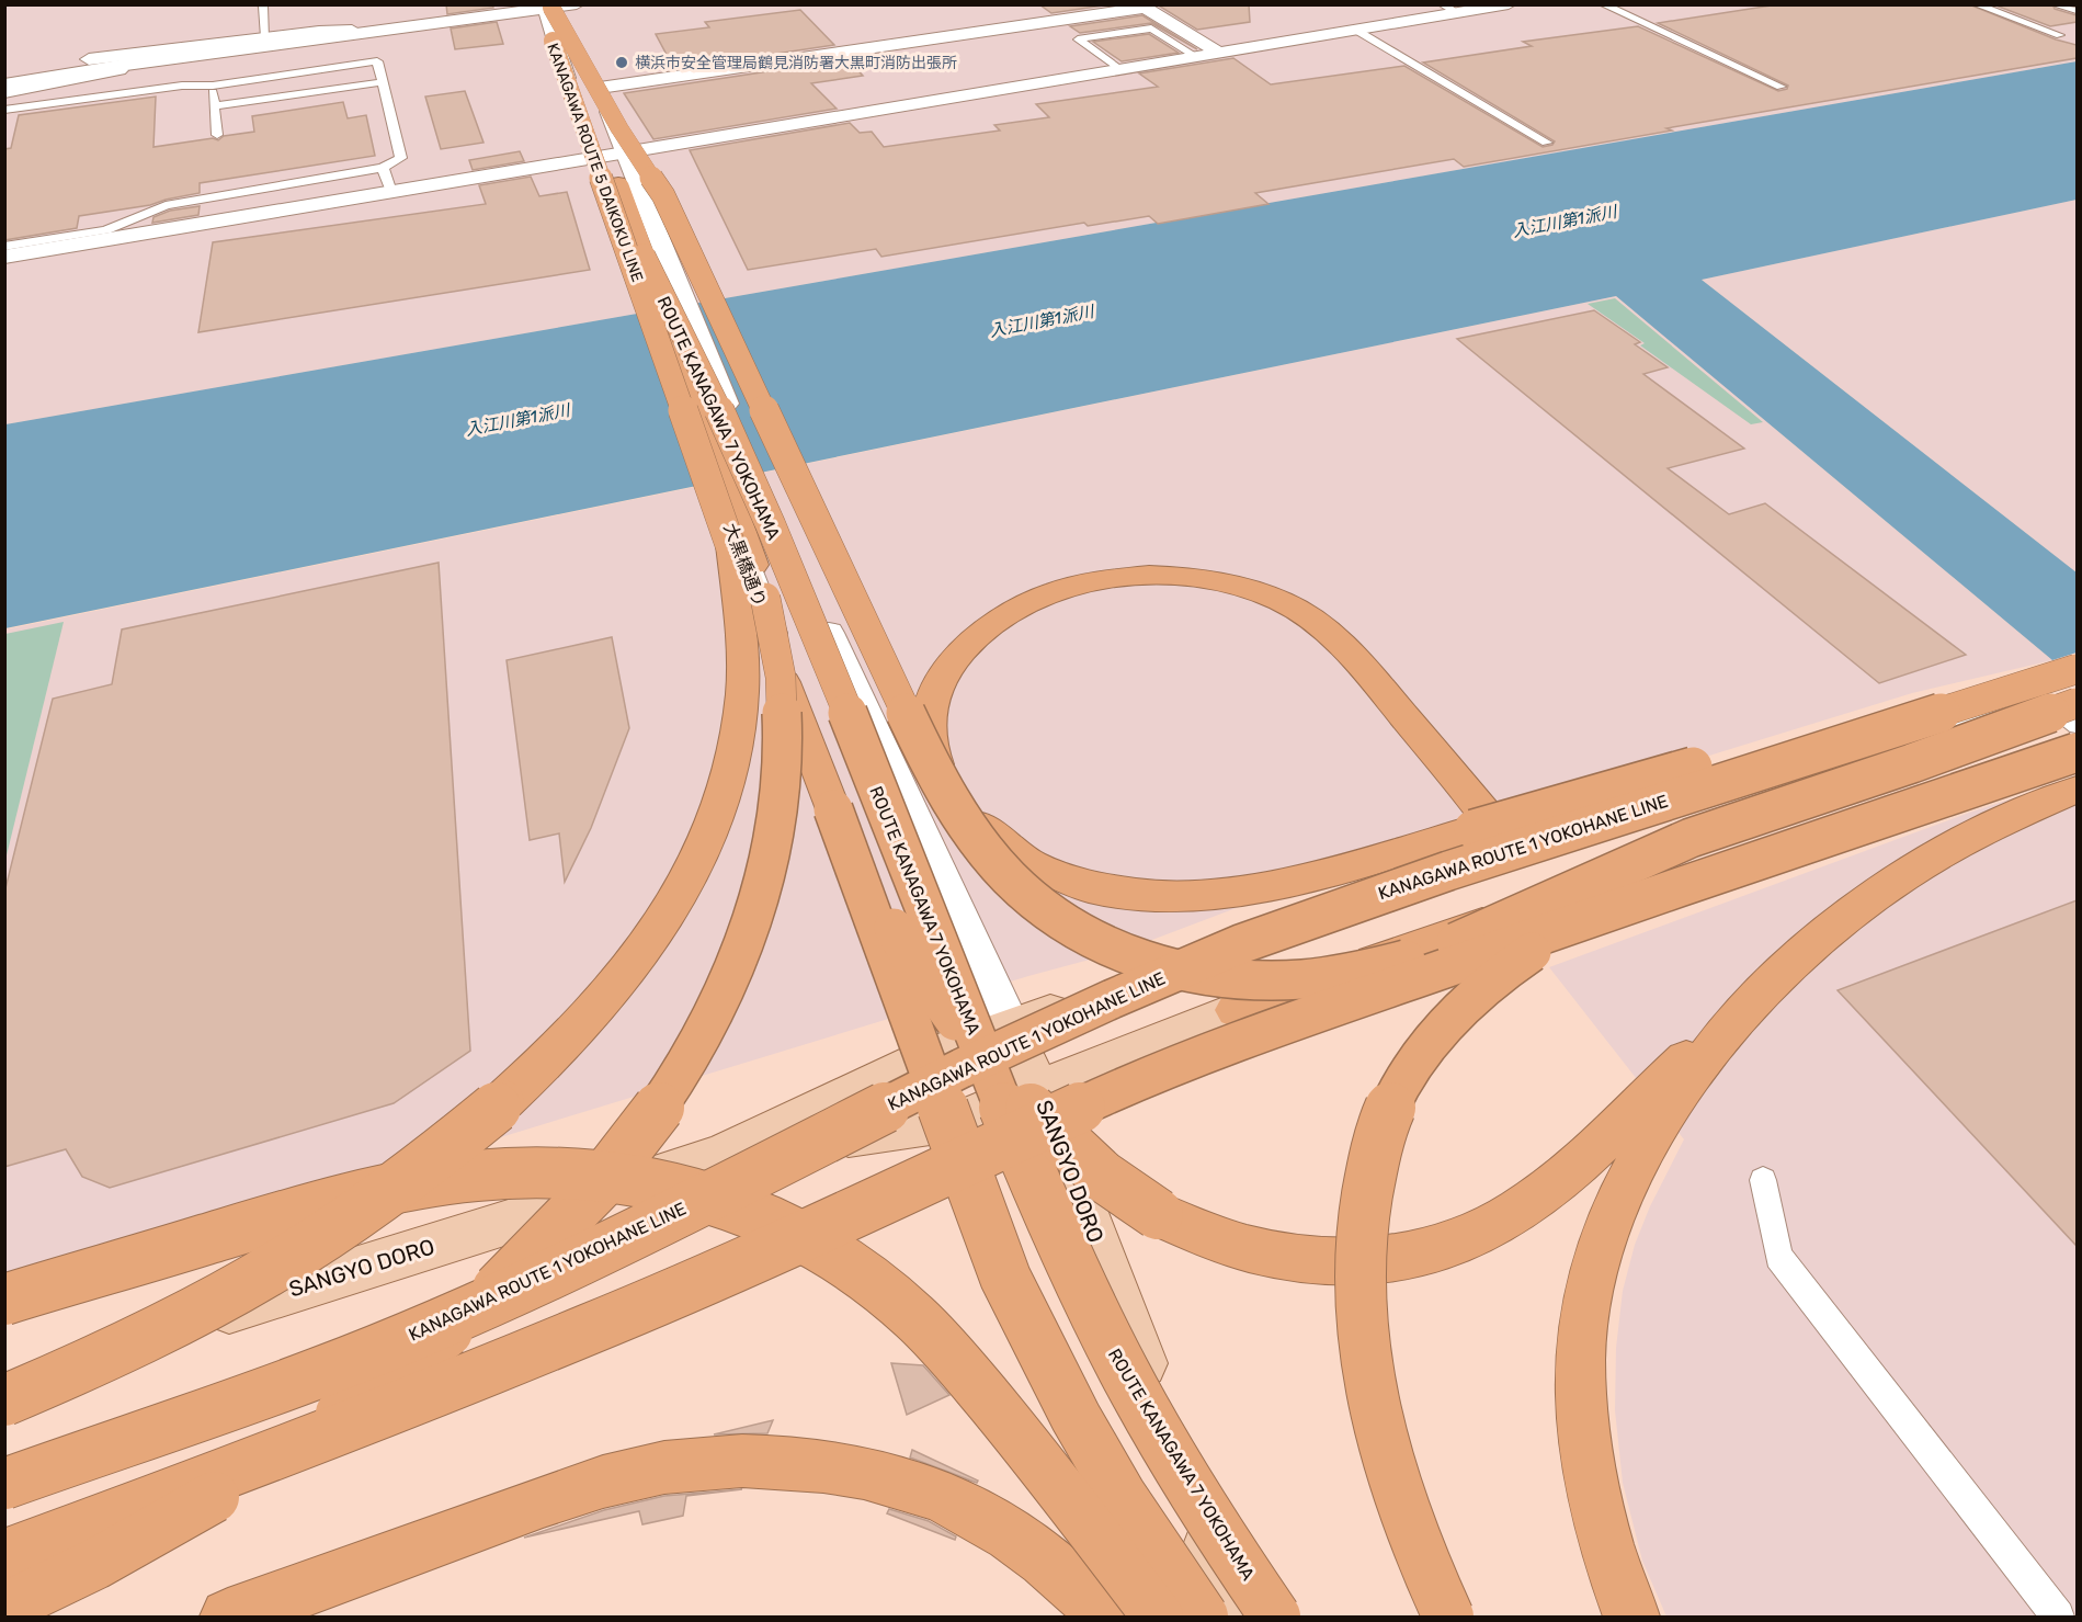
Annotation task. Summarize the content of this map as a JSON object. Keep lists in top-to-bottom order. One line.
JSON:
{"streets":{"highway":["KANAGAWA ROUTE 5 DAIKOKU LINE","ROUTE KANAGAWA 7 YOKOHAMA","KANAGAWA ROUTE 1 YOKOHANE LINE"],"main road":["SANGYO DORO"],"street":["大黒橋通り"]},"crossings":[["KANAGAWA ROUTE 5 DAIKOKU LINE","ROUTE KANAGAWA 7 YOKOHAMA"],["KANAGAWA ROUTE 5 DAIKOKU LINE","大黒橋通り"],["大黒橋通り","SANGYO DORO"]],"water":["入江川第1派川"],"places":["横浜市安全管理局鶴見消防署大黒町消防出張所"]}
